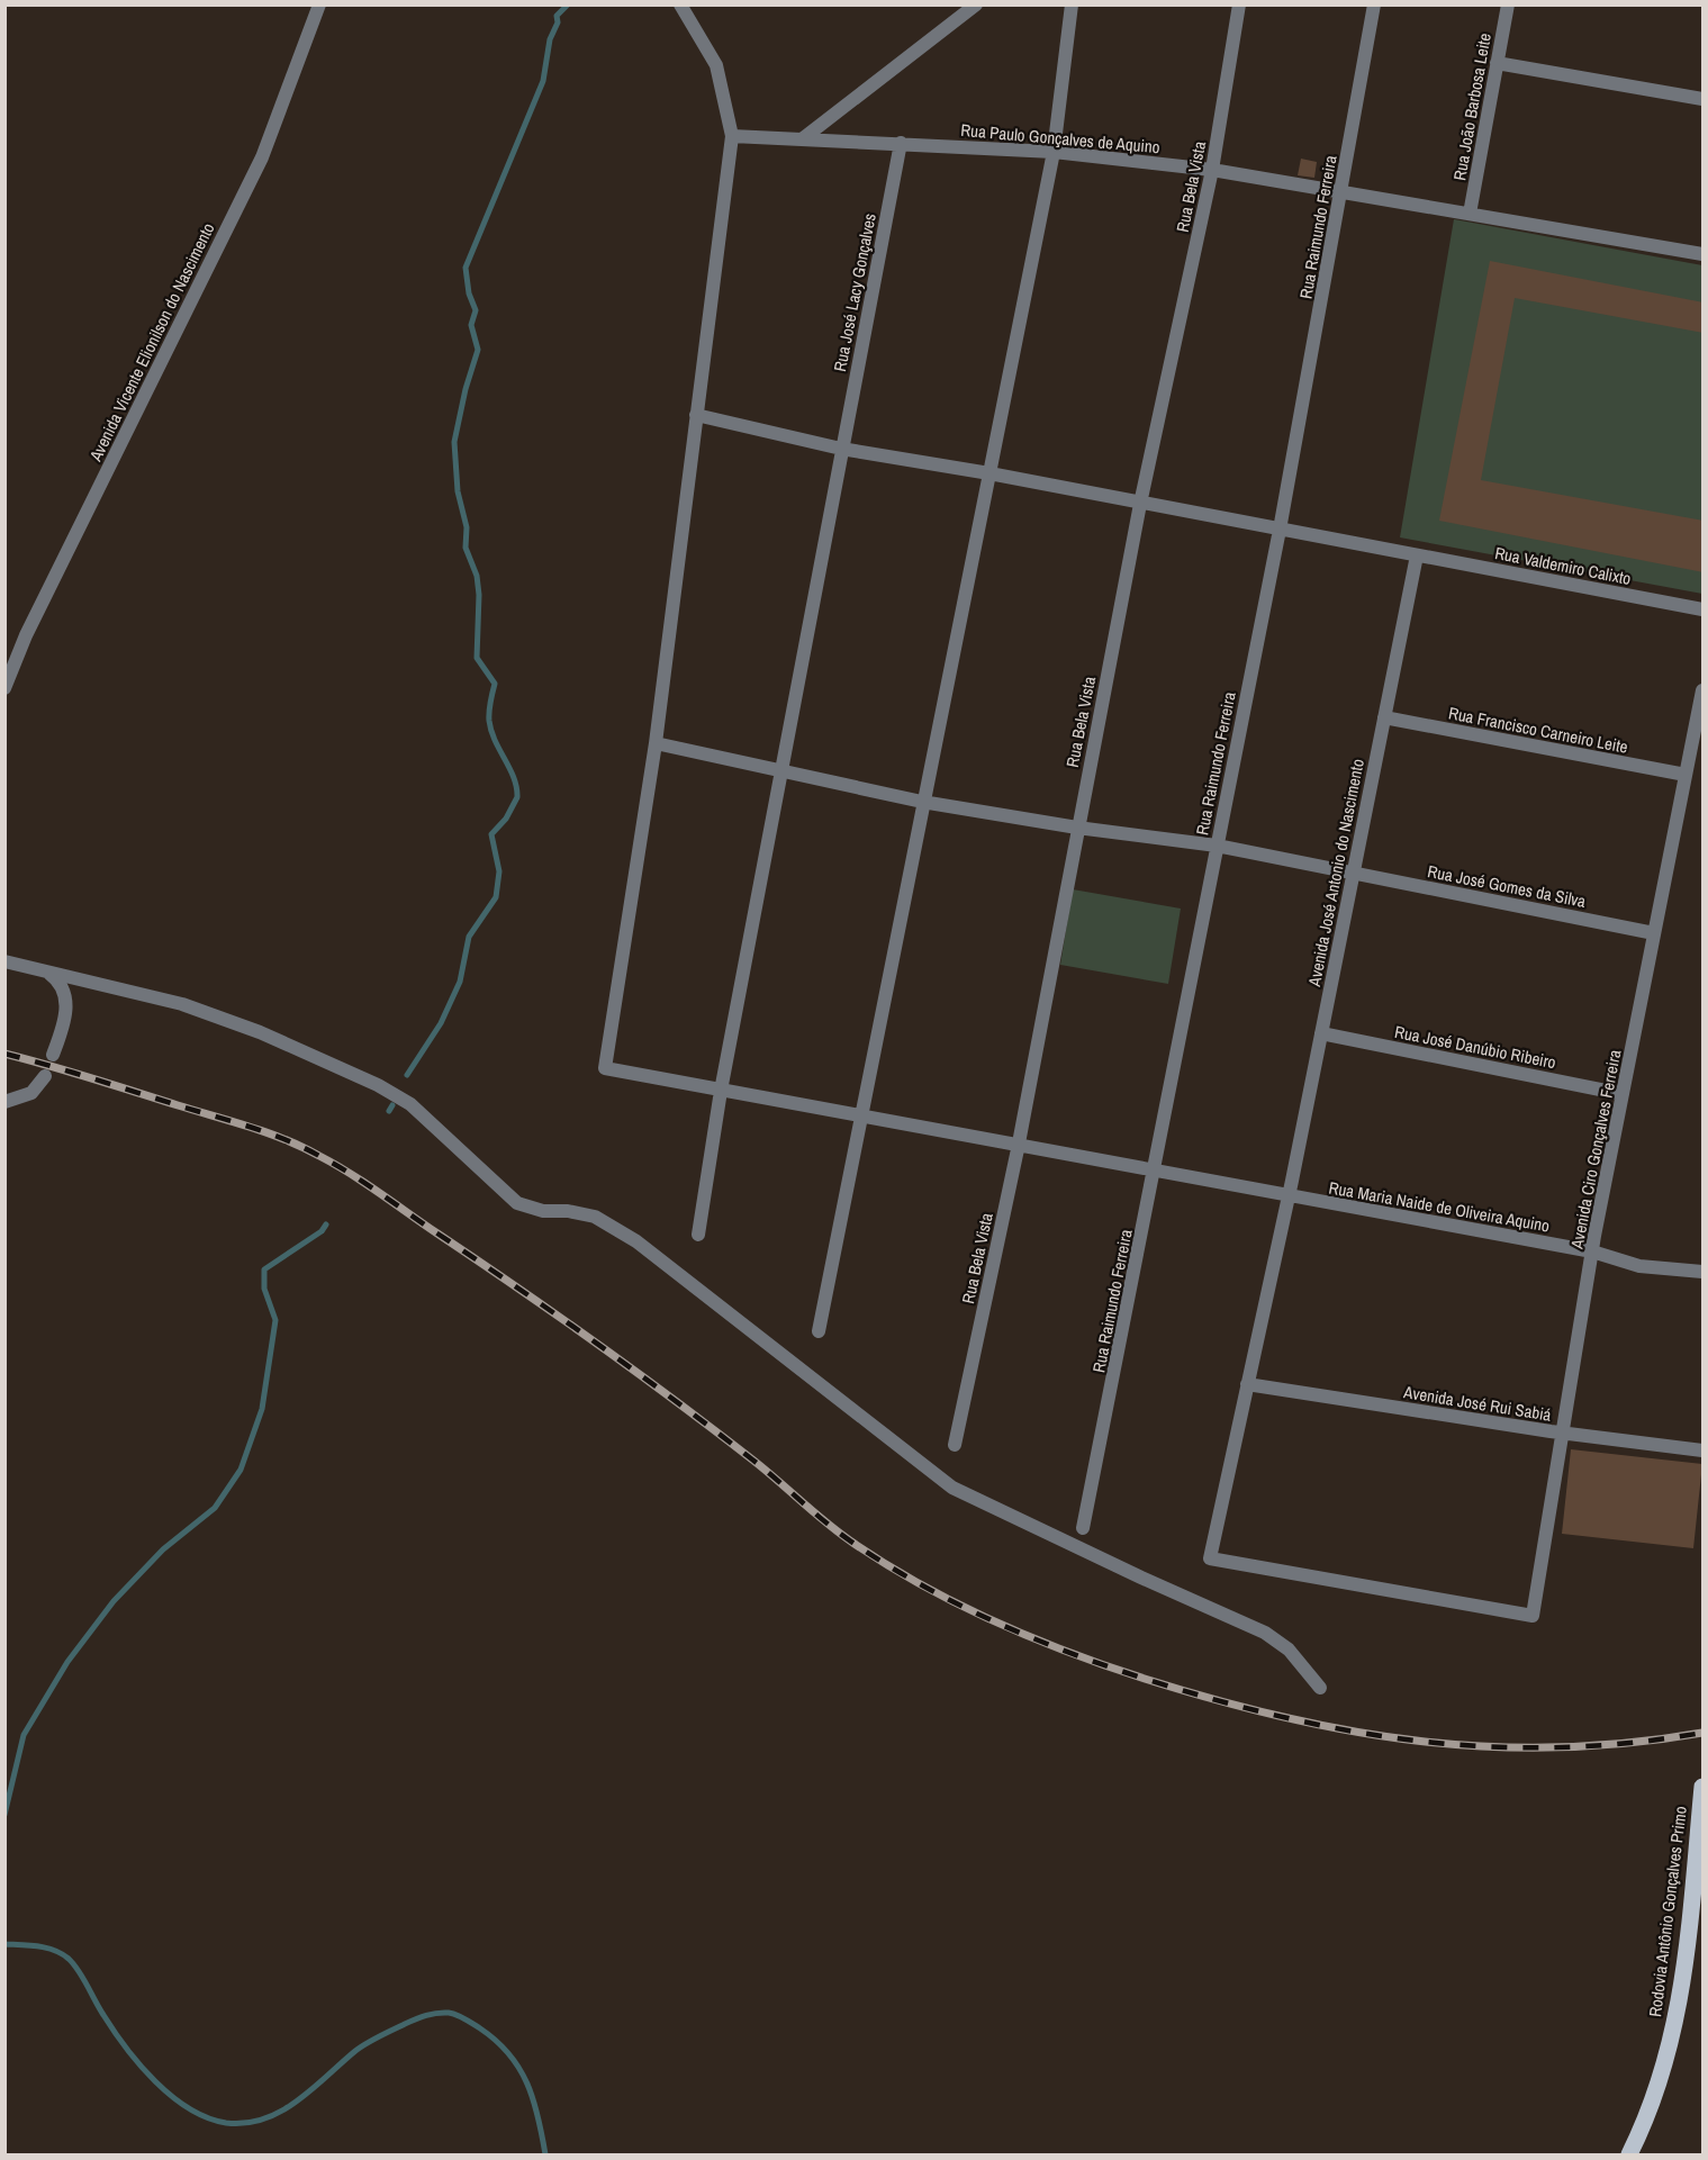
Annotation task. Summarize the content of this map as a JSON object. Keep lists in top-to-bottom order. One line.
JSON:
{"streets":{"main road":["Rodovia Antônio Gonçalves Primo"],"street":["Rua João Barbosa Leite","Rua Paulo Gonçalves de Aquino","Rua Bela Vista","Rua Raimundo Ferreira","Rua José Lacy Gonçalves","Avenida Vicente Elionilson do Nascimento","Rua Valdemiro Calixto","Rua Francisco Carneiro Leite","Avenida José Antonio do Nascimento","Rua José Gomes da Silva","Rua José Danúbio Ribeiro","Avenida Ciro Gonçalves Ferreira","Rua Maria Naide de Oliveira Aquino","Avenida José Rui Sabiá"]},"crossings":[["Rua João Barbosa Leite","Rua Paulo Gonçalves de Aquino"],["Rua Paulo Gonçalves de Aquino","Rua Bela Vista"],["Rua Paulo Gonçalves de Aquino","Rua Raimundo Ferreira"],["Rua Paulo Gonçalves de Aquino","Rua José Lacy Gonçalves"],["Rua Bela Vista","Rua Valdemiro Calixto"],["Rua Bela Vista","Rua José Gomes da Silva"],["Rua Bela Vista","Rua Maria Naide de Oliveira Aquino"],["Rua Raimundo Ferreira","Rua Valdemiro Calixto"],["Rua Raimundo Ferreira","Rua José Gomes da Silva"],["Rua Raimundo Ferreira","Rua Maria Naide de Oliveira Aquino"],["Rua José Lacy Gonçalves","Rua Valdemiro Calixto"],["Rua José Lacy Gonçalves","Rua José Gomes da Silva"],["Rua José Lacy Gonçalves","Rua Maria Naide de Oliveira Aquino"],["Rua Valdemiro Calixto","Avenida José Antonio do Nascimento"],["Rua Francisco Carneiro Leite","Avenida José Antonio do Nascimento"],["Rua Francisco Carneiro Leite","Avenida Ciro Gonçalves Ferreira"],["Avenida José Antonio do Nascimento","Rua José Gomes da Silva"],["Avenida José Antonio do Nascimento","Rua José Danúbio Ribeiro"],["Avenida José Antonio do Nascimento","Avenida Ciro Gonçalves Ferreira"],["Avenida José Antonio do Nascimento","Rua Maria Naide de Oliveira Aquino"],["Avenida José Antonio do Nascimento","Avenida José Rui Sabiá"],["Rua José Gomes da Silva","Avenida Ciro Gonçalves Ferreira"],["Rua José Gomes da Silva","Rua Maria Naide de Oliveira Aquino"],["Rua José Danúbio Ribeiro","Avenida Ciro Gonçalves Ferreira"],["Avenida Ciro Gonçalves Ferreira","Rua Maria Naide de Oliveira Aquino"],["Avenida Ciro Gonçalves Ferreira","Avenida José Rui Sabiá"]]}
